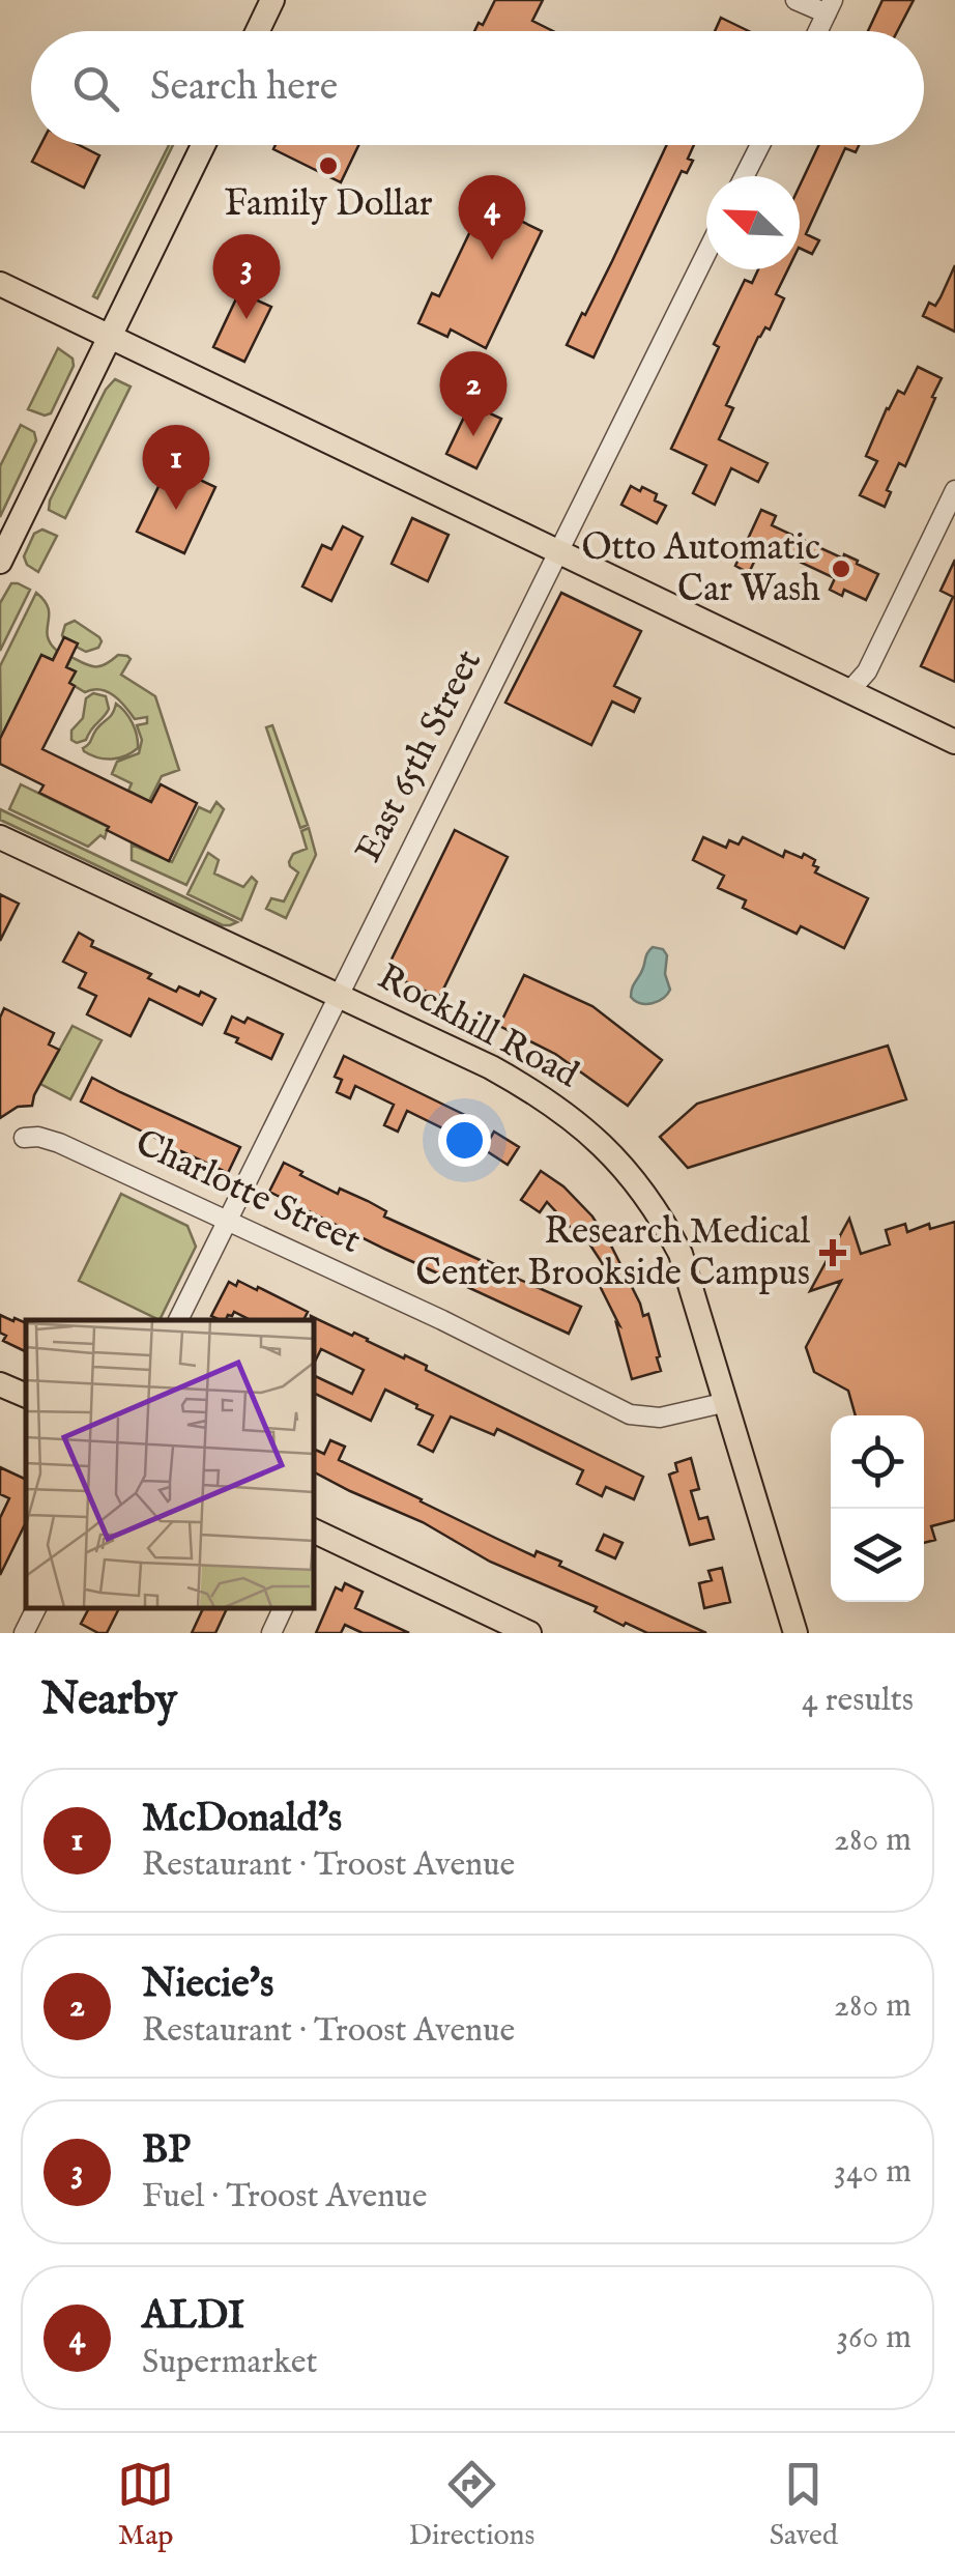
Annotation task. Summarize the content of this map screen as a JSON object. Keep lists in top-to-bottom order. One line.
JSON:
{"streets":{"main road":["Rockhill Road"],"street":["East 65th Street","Charlotte Street"]},"crossings":[["East 65th Street","Rockhill Road"],["East 65th Street","Charlotte Street"],["Rockhill Road","Charlotte Street"]],"places":{"other":["Family Dollar","Otto Automatic Car Wash"],"health":["Research Medical Center Brookside Campus"]},"north":"top left","page":{"search":"Search here","pins":["4","3","2","1"],"heading":["Nearby","4 results"],"list":[{"mark":"1","name":"McDonald's","note":"Restaurant · Troost Avenue","value":"280 m"},{"mark":"2","name":"Niecie's","note":"Restaurant · Troost Avenue","value":"280 m"},{"mark":"3","name":"BP","note":"Fuel · Troost Avenue","value":"340 m"},{"mark":"4","name":"ALDI","note":"Supermarket","value":"360 m"}],"nav":["Map","Directions","Saved"]}}
